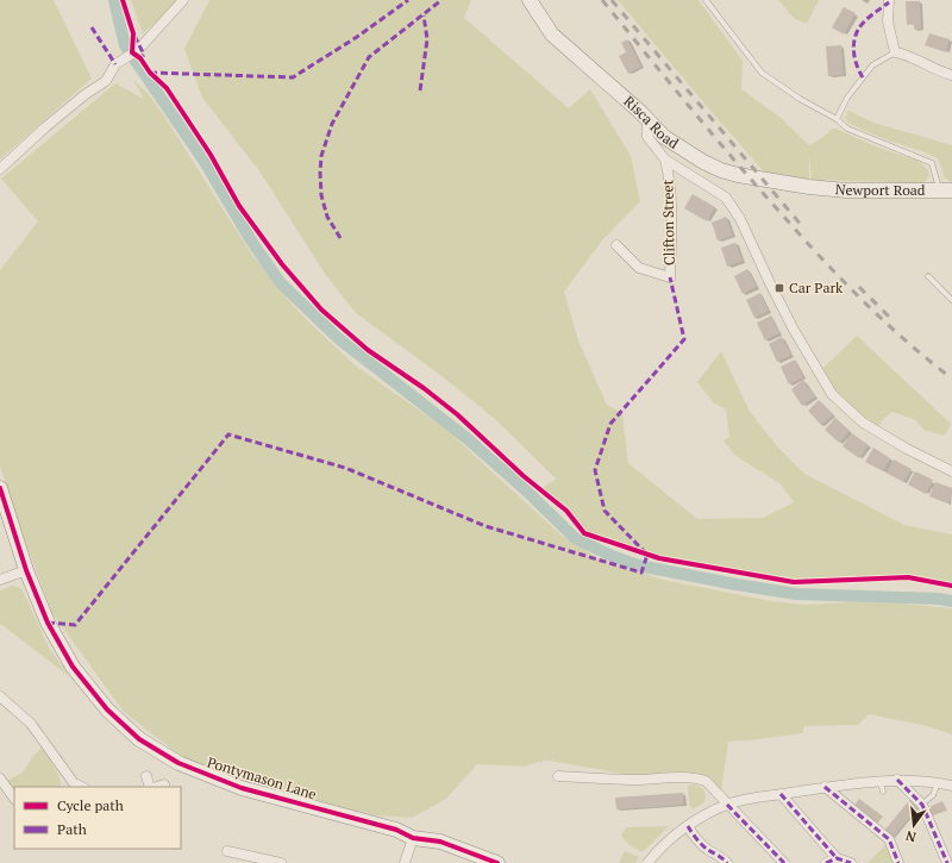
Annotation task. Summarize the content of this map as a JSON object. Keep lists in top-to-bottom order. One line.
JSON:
{"streets":{"street":["Risca Road","Newport Road","Clifton Street","Pontymason Lane"]},"crossings":[["Risca Road","Newport Road"]],"places":{"transit":["Car Park"]},"legend":["Cycle path","Path"],"north":"bottom"}
